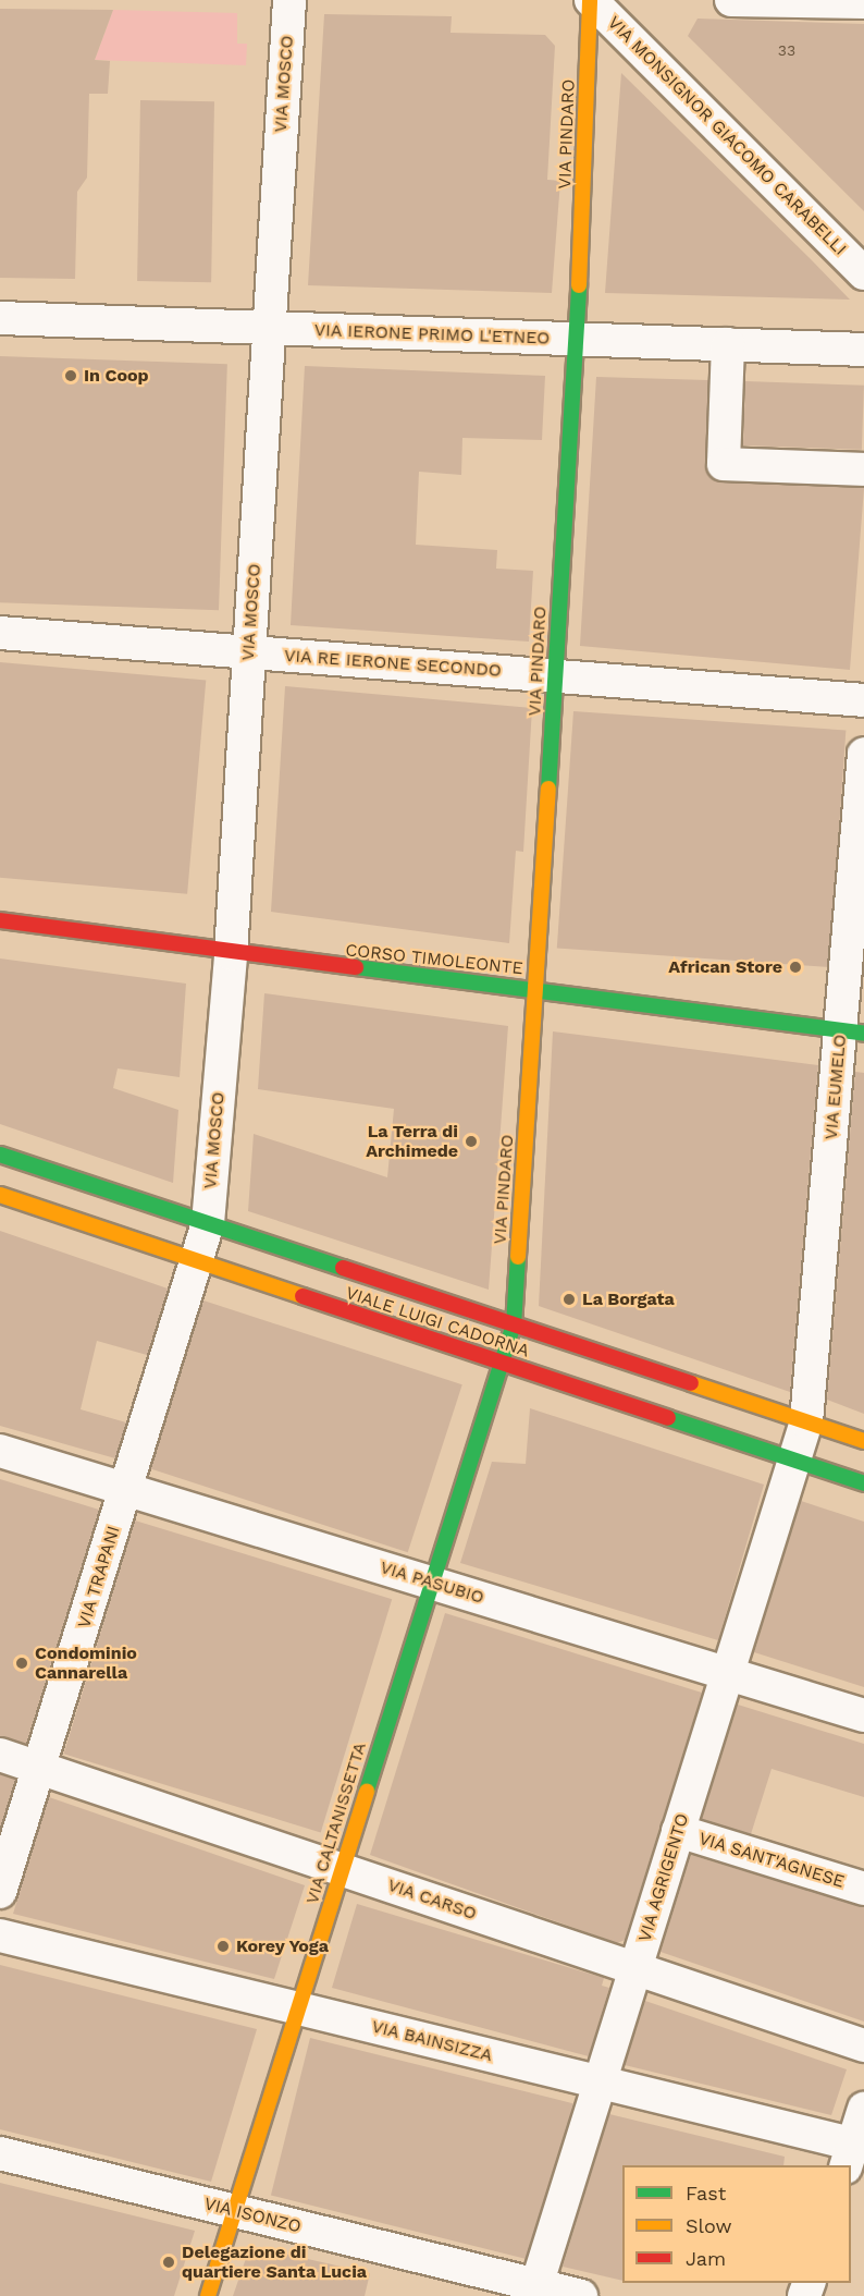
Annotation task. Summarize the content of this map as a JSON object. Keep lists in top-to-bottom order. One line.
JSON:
{"streets":{"street":["VIA MOSCO","VIA PINDARO","VIA MONSIGNOR GIACOMO CARABELLI","VIA IERONE PRIMO L'ETNEO","VIA RE IERONE SECONDO","CORSO TIMOLEONTE","VIA EUMELO","VIALE LUIGI CADORNA","VIA TRAPANI","VIA PASUBIO","VIA CALTANISSETTA","VIA SANT'AGNESE","VIA AGRIGENTO","VIA CARSO","VIA BAINSIZZA","VIA ISONZO"]},"crossings":[["VIA MOSCO","VIA IERONE PRIMO L'ETNEO"],["VIA MOSCO","VIA RE IERONE SECONDO"],["VIA MOSCO","CORSO TIMOLEONTE"],["VIA MOSCO","VIALE LUIGI CADORNA"],["VIA MOSCO","VIA TRAPANI"],["VIA PINDARO","VIA MONSIGNOR GIACOMO CARABELLI"],["VIA PINDARO","VIA IERONE PRIMO L'ETNEO"],["VIA PINDARO","VIA RE IERONE SECONDO"],["VIA PINDARO","CORSO TIMOLEONTE"],["VIA PINDARO","VIALE LUIGI CADORNA"],["VIA PINDARO","VIA CALTANISSETTA"],["CORSO TIMOLEONTE","VIA EUMELO"],["VIA EUMELO","VIALE LUIGI CADORNA"],["VIA EUMELO","VIA AGRIGENTO"],["VIALE LUIGI CADORNA","VIA TRAPANI"],["VIALE LUIGI CADORNA","VIA CALTANISSETTA"],["VIALE LUIGI CADORNA","VIA AGRIGENTO"],["VIA TRAPANI","VIA PASUBIO"],["VIA TRAPANI","VIA CARSO"],["VIA PASUBIO","VIA CALTANISSETTA"],["VIA PASUBIO","VIA AGRIGENTO"],["VIA CALTANISSETTA","VIA CARSO"],["VIA CALTANISSETTA","VIA BAINSIZZA"],["VIA CALTANISSETTA","VIA ISONZO"],["VIA SANT'AGNESE","VIA AGRIGENTO"],["VIA AGRIGENTO","VIA CARSO"],["VIA AGRIGENTO","VIA BAINSIZZA"],["VIA AGRIGENTO","VIA ISONZO"]],"places":["In Coop","African Store","La Terra di Archimede","La Borgata","Condominio Cannarella","Korey Yoga","Delegazione di quartiere Santa Lucia"],"house_numbers":["33"],"legend":["Fast","Slow","Jam"]}
